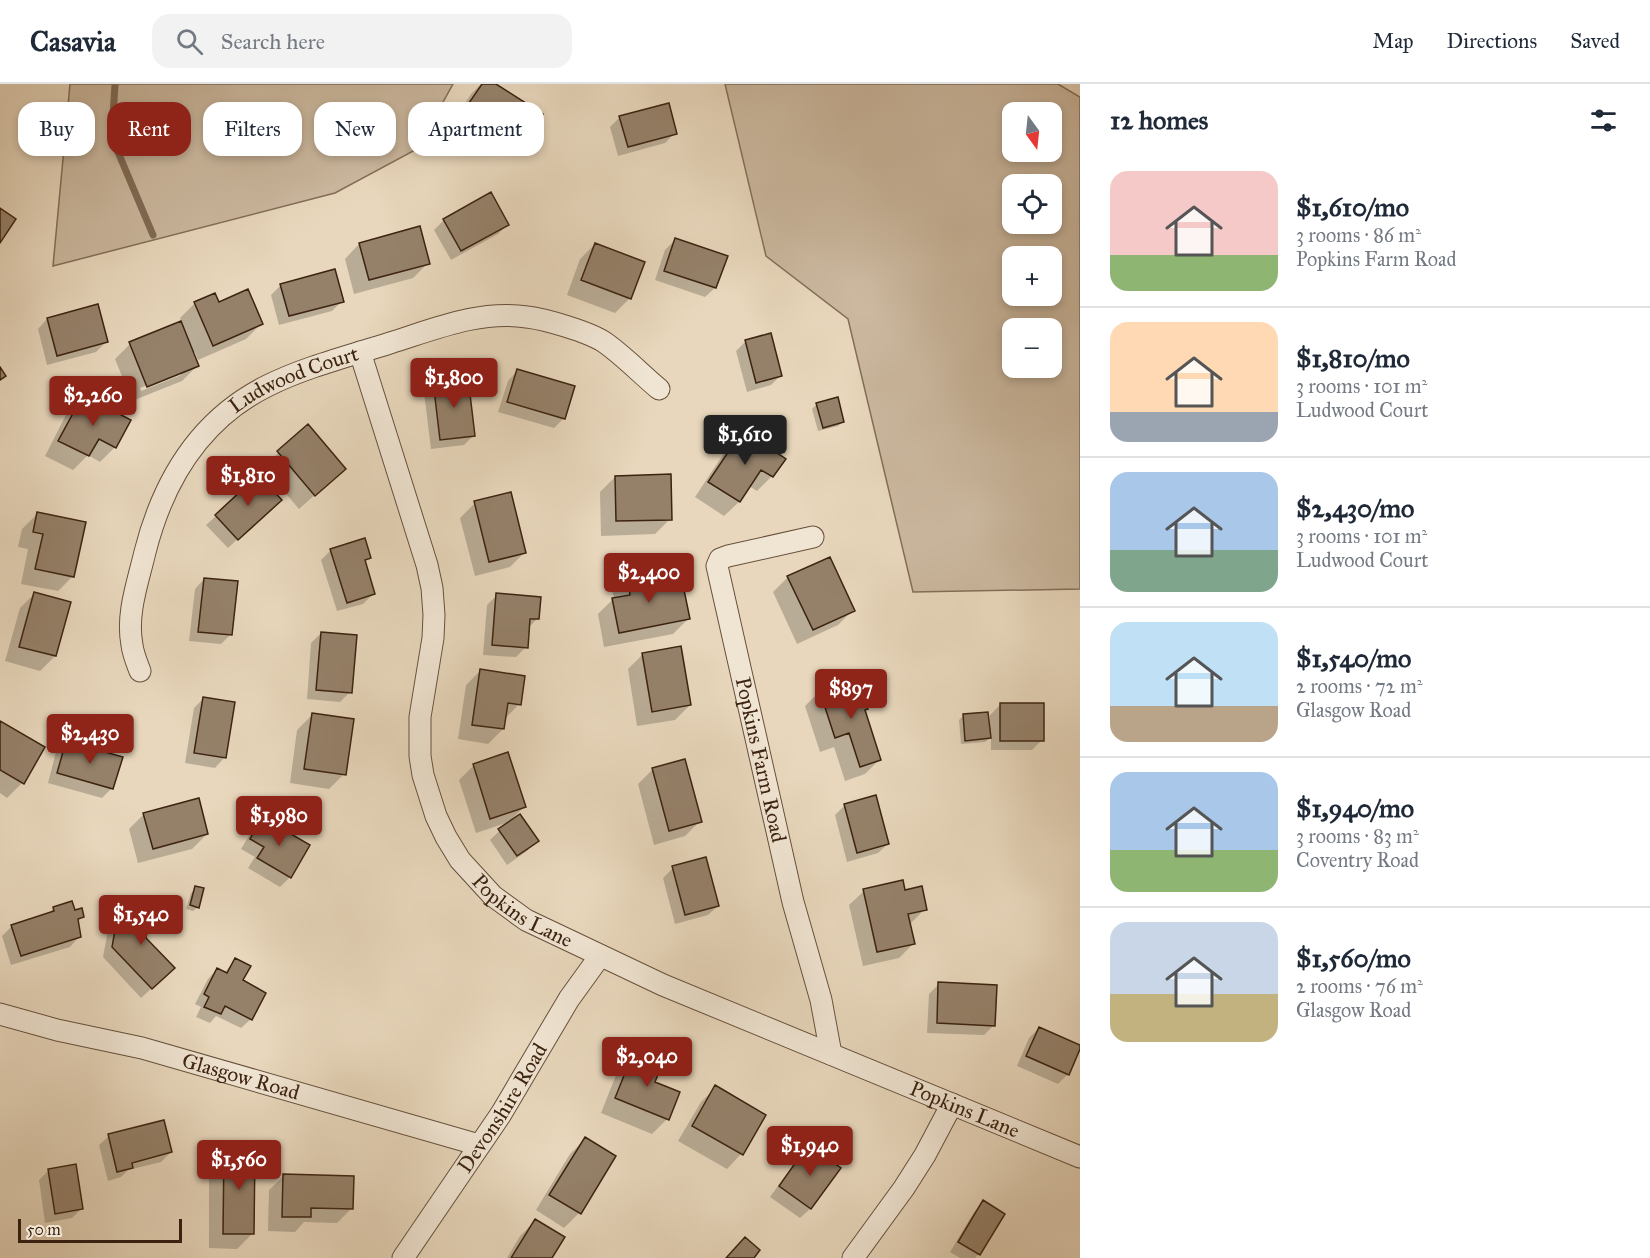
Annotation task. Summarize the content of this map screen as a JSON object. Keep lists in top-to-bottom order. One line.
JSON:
{"streets":{"street":["Ludwood Court","Popkins Farm Road","Popkins Lane","Glasgow Road","Devonshire Road"]},"crossings":[["Ludwood Court","Popkins Lane"],["Popkins Farm Road","Popkins Lane"],["Popkins Lane","Devonshire Road"],["Glasgow Road","Devonshire Road"]],"scale_bar":"50 m","north":"bottom","page":{"header":"Casavia","search":"Search here","nav":["Map","Directions","Saved"],"heading":"12 homes","map_buttons":["+","−"],"chip":["Buy","Rent","Filters","New","Apartment"],"list":[{"name":"$1,610/mo","note":"3 rooms · 86 m² · Popkins Farm Road"},{"name":"$1,810/mo","note":"3 rooms · 101 m² · Ludwood Court"},{"name":"$2,430/mo","note":"3 rooms · 101 m² · Ludwood Court"},{"name":"$1,540/mo","note":"2 rooms · 72 m² · Glasgow Road"},{"name":"$1,940/mo","note":"3 rooms · 83 m² · Coventry Road"},{"name":"$1,560/mo","note":"2 rooms · 76 m² · Glasgow Road"}],"price":["$1,800","$2,260","$1,610","$1,810","$2,400","$897","$2,430","$1,980","$1,540","$2,040","$1,940","$1,560"],"scale":"50 m"}}
